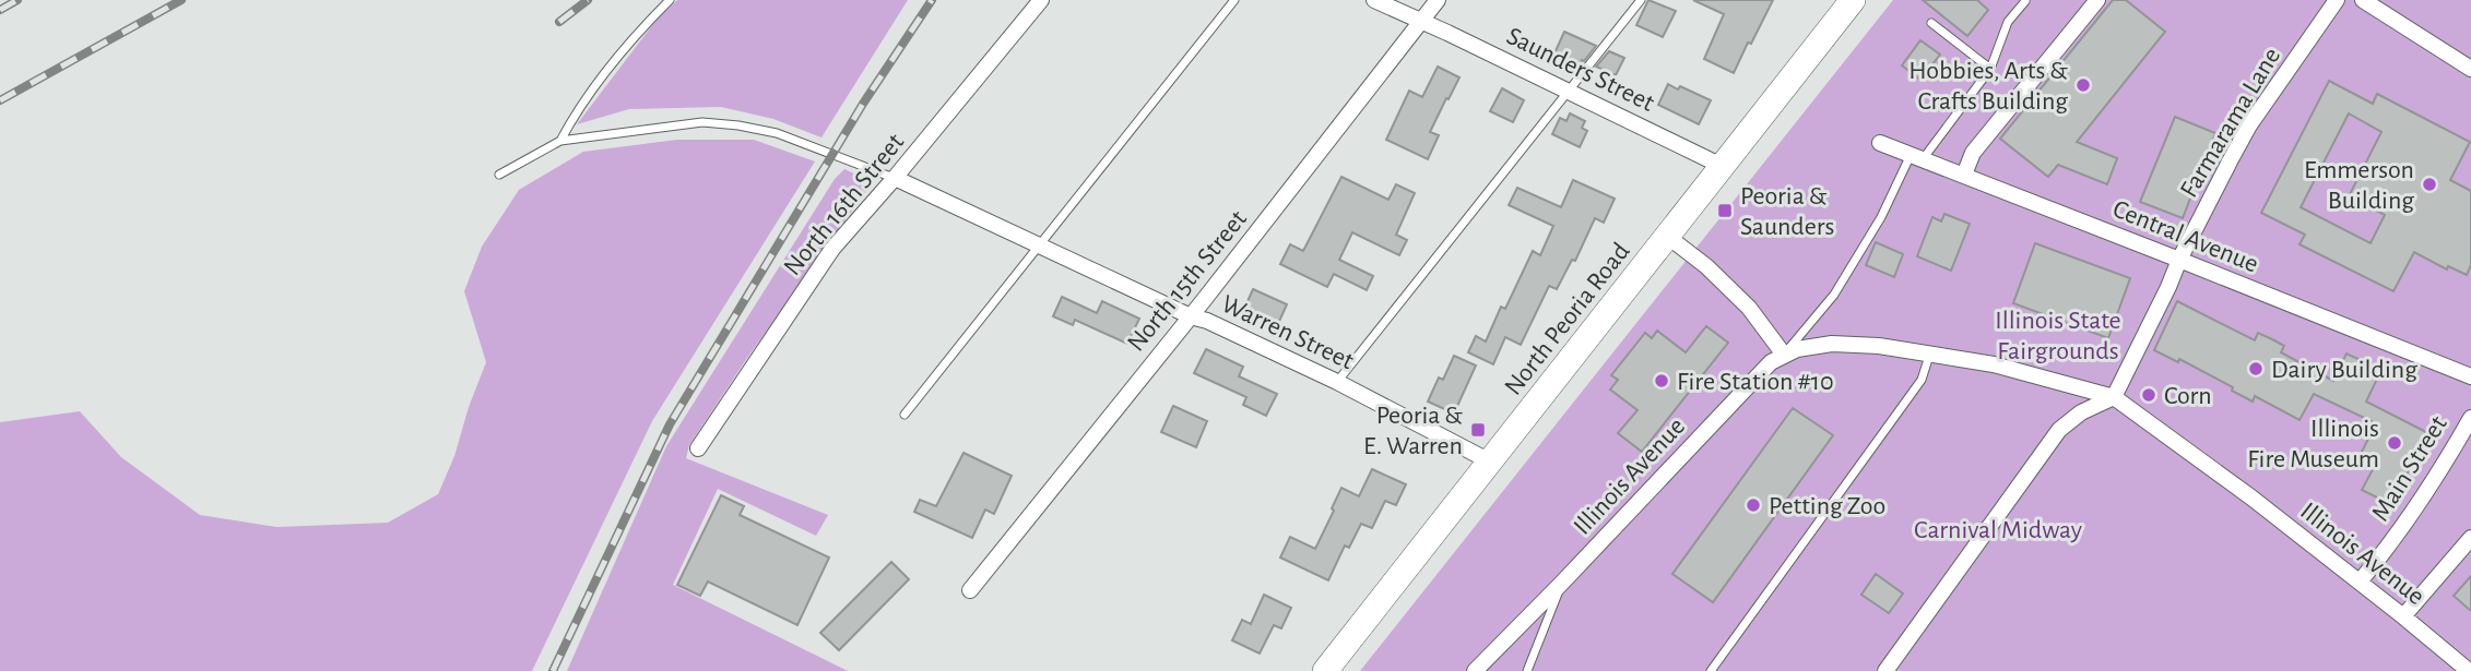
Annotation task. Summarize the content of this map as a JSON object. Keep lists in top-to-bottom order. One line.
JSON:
{"streets":{"main road":["North Peoria Road"],"street":["Saunders Street","Farmarama Lane","North 16th Street","Central Avenue","North 15th Street","Warren Street","Main Street","Illinois Avenue"]},"crossings":[["Saunders Street","North 15th Street"],["Saunders Street","North Peoria Road"],["Farmarama Lane","Central Avenue"],["Farmarama Lane","Illinois Avenue"],["North 16th Street","Warren Street"],["North 15th Street","Warren Street"],["North Peoria Road","Warren Street"],["Main Street","Illinois Avenue"]],"parks":["Illinois State Fairgrounds","Carnival Midway"],"places":{"other":["Hobbies, Arts & Crafts Building","Emmerson Building","Dairy Building","Fire Station #10","Corn","Illinois Fire Museum","Petting Zoo"],"transit":["Peoria & Saunders","Peoria & E. Warren"]}}
